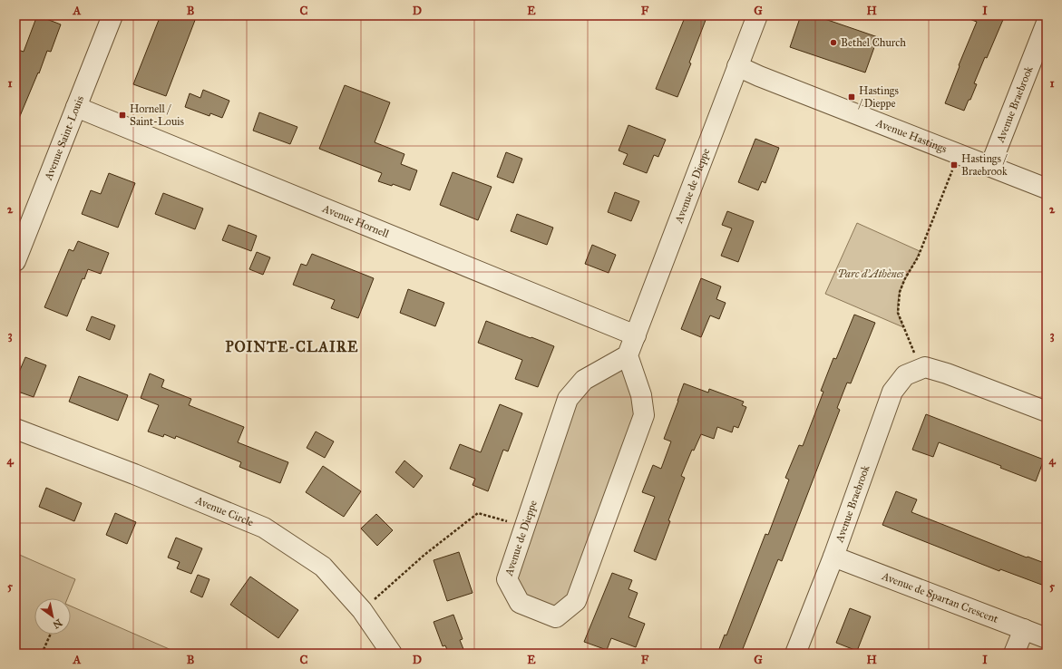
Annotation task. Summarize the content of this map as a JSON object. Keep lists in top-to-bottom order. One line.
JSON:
{"streets":{"street":["Avenue Braebrook","Avenue Hastings","Avenue Saint-Louis","Avenue de Dieppe","Avenue Hornell","Avenue Circle","Avenue de Spartan Crescent"]},"crossings":[["Avenue Braebrook","Avenue Hastings"],["Avenue Braebrook","Avenue de Spartan Crescent"],["Avenue Hastings","Avenue de Dieppe"],["Avenue Saint-Louis","Avenue Hornell"],["Avenue de Dieppe","Avenue Hornell"]],"districts":["POINTE-CLAIRE"],"parks":["Parc d'Athènes"],"places":{"other":["Bethel Church"],"transit":["Hastings / Dieppe","Hornell / Saint-Louis","Hastings / Braebrook"]},"north":"bottom right","grid":{"columns":["A","B","C","D","E","F","G","H","I"],"rows":["1","2","3","4","5"]}}
